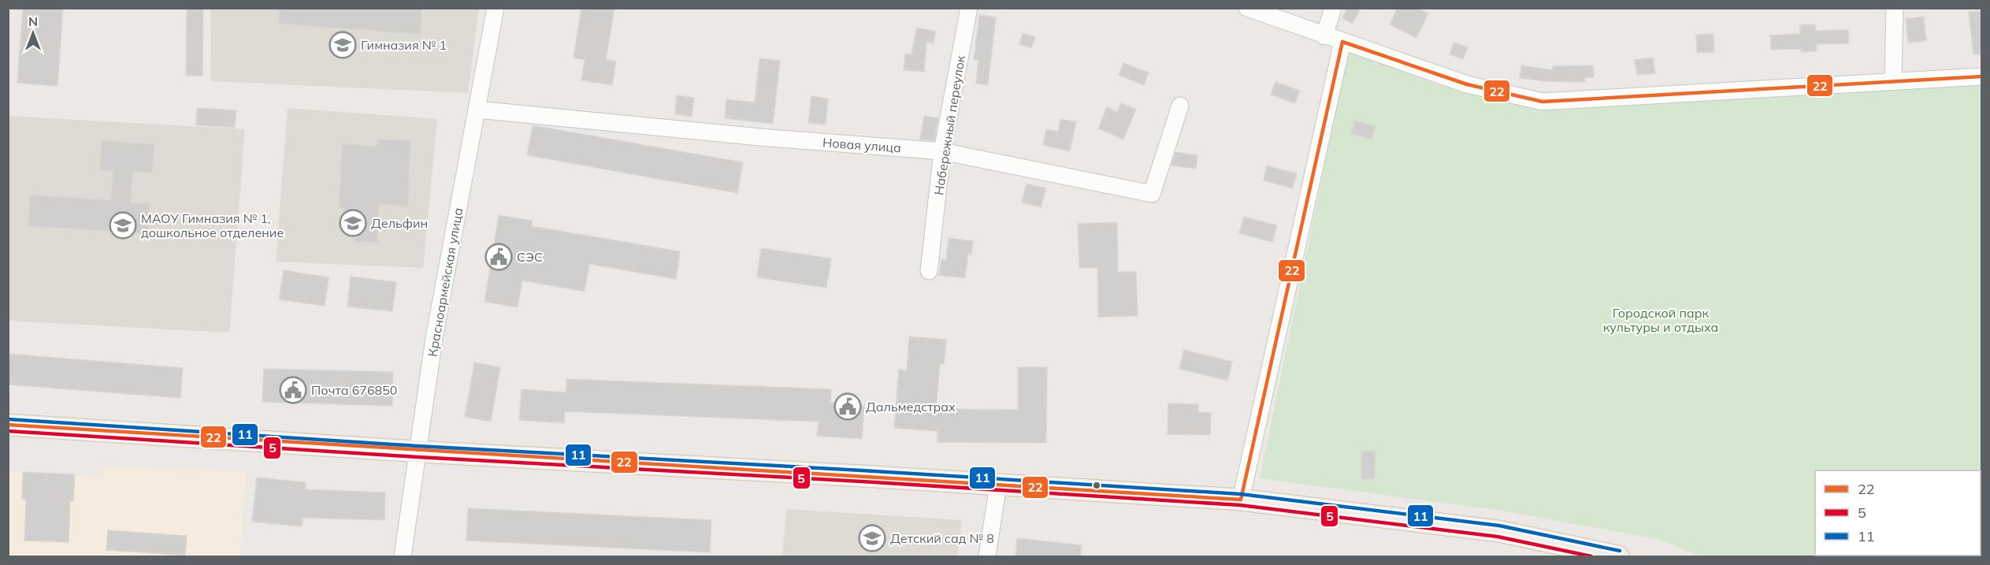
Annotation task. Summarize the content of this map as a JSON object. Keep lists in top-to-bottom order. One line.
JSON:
{"streets":{"street":["Набережный переулок","Новая улица","Красноармейская улица"]},"crossings":[["Набережный переулок","Новая улица"],["Новая улица","Красноармейская улица"]],"parks":["Городской парк культуры и отдыха"],"places":{"school or university":["Гимназия № 1","Дельфин","МАОУ Гимназия № 1, дошкольное отделение","Детский сад № 8"],"public building":["СЭС","Почта 676850","Дальмедстрах"]},"lines":["transit line 22","transit line 11","transit line 5"],"legend":["22","5","11"],"north":"top"}
